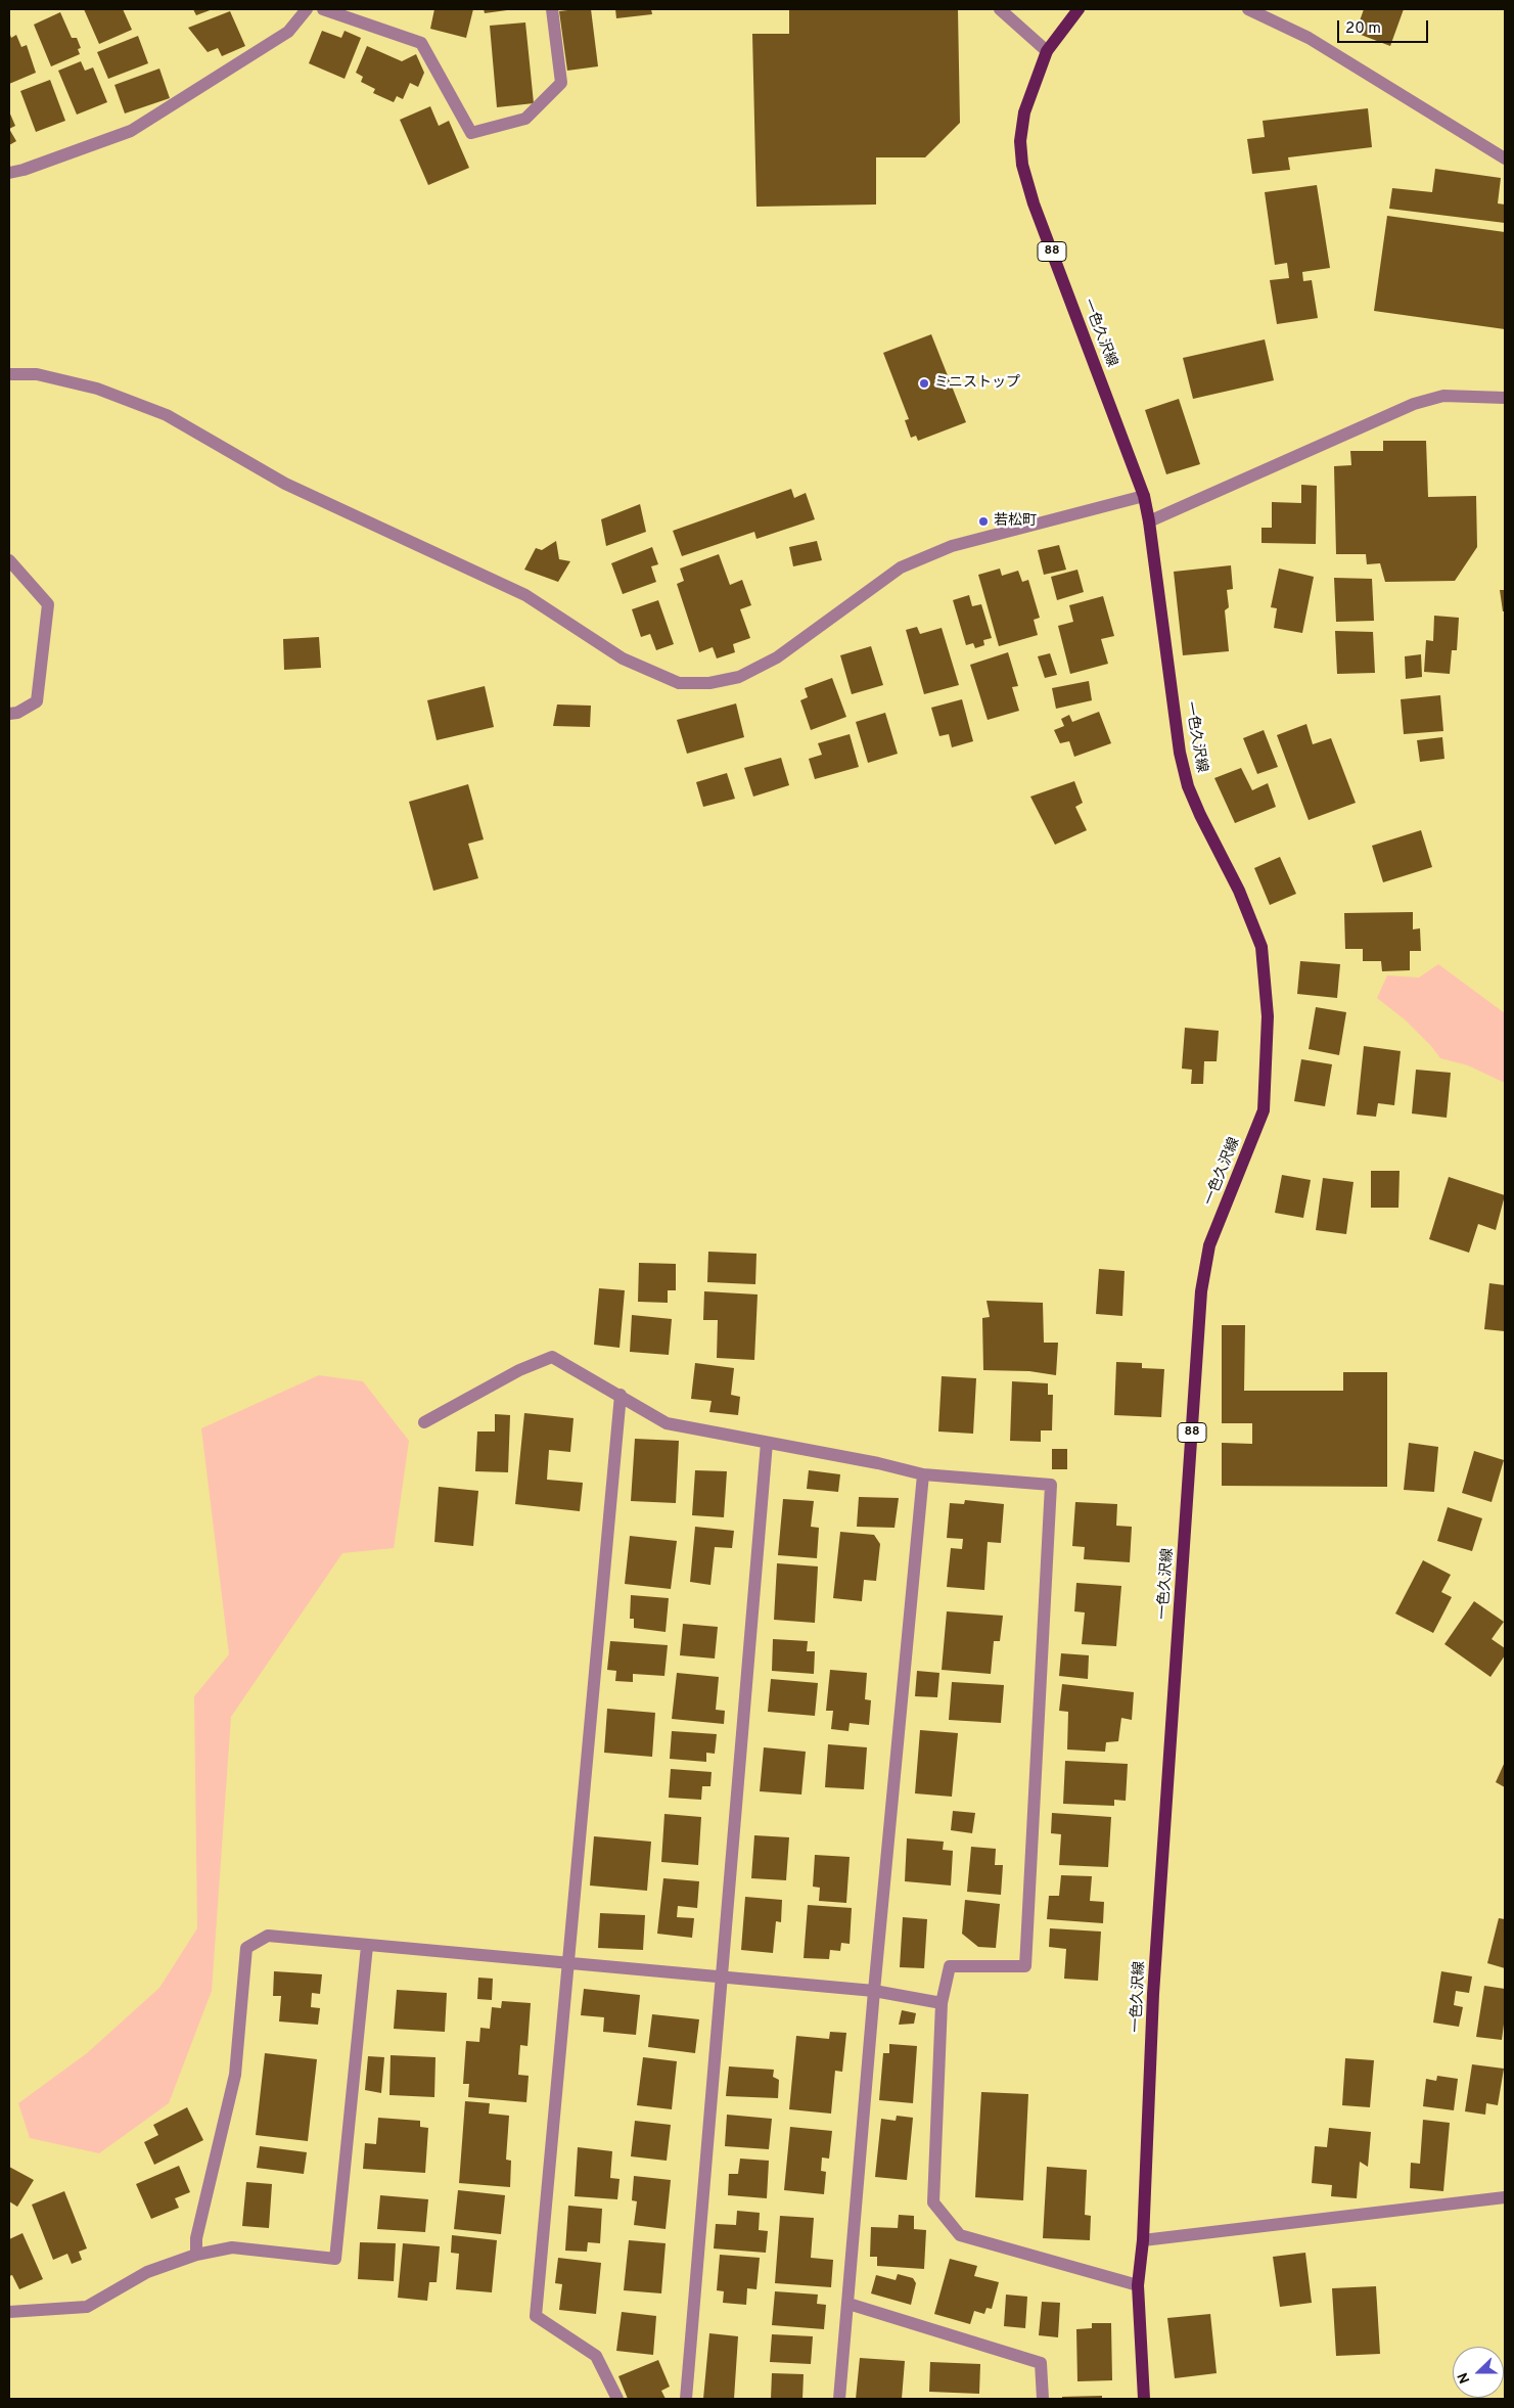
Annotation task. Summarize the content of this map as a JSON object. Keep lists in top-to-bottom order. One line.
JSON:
{"streets":{"main road":["88","一色久沢線"]},"places":["ミニストップ","若松町"],"scale_bar":"20 m","north":"left"}
